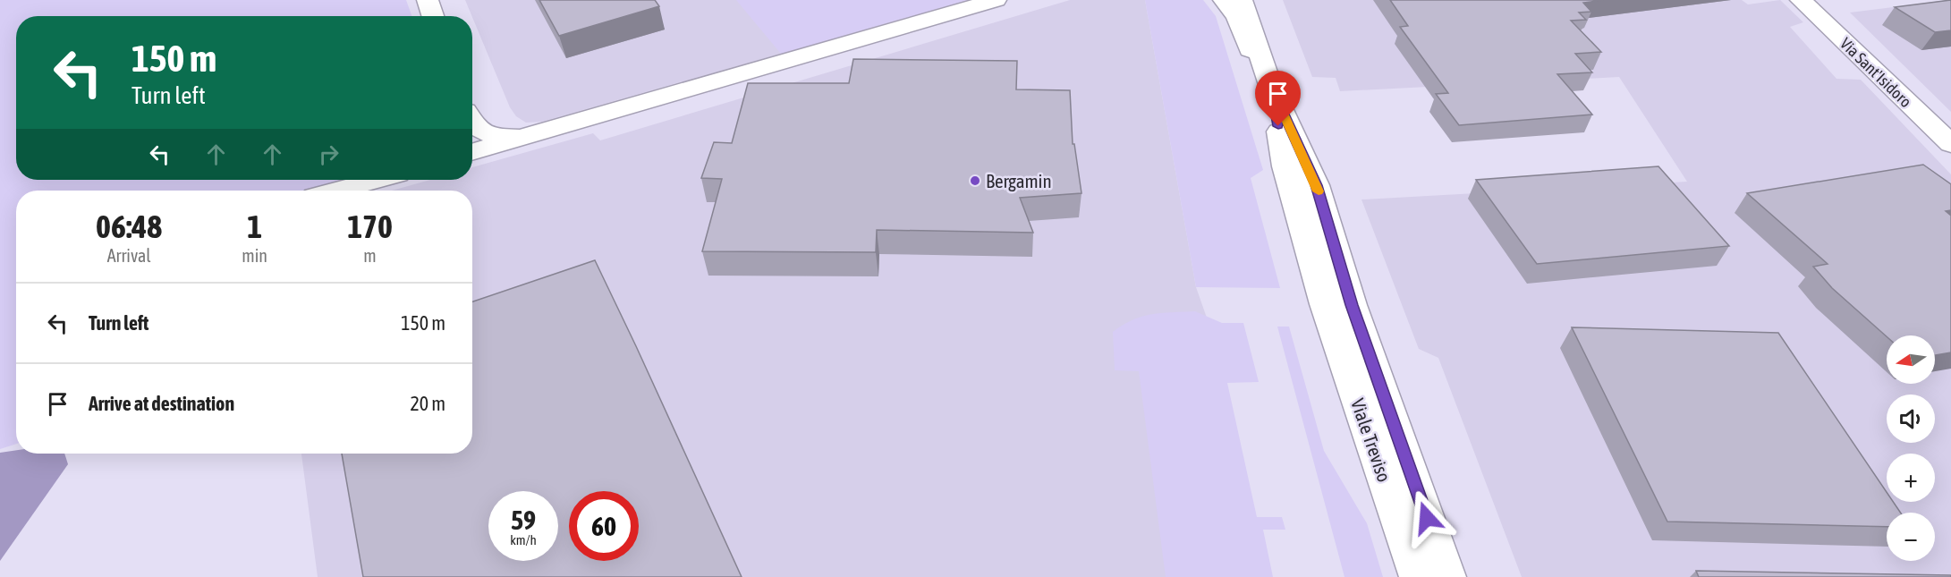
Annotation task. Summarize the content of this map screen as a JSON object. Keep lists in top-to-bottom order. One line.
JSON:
{"streets":{"main road":["Via Sant'Isidoro","Viale Treviso"]},"places":["Bergamin"],"north":"left","page":{"turn":["150 m","Turn left"],"eta":["06:48","Arrival","1","min","170","m"],"list":[{"name":"Turn left","value":"150 m"},{"name":"Arrive at destination","value":"20 m"}],"map_buttons":["+","−"],"speed":"59 km/h","limit":"60"}}
